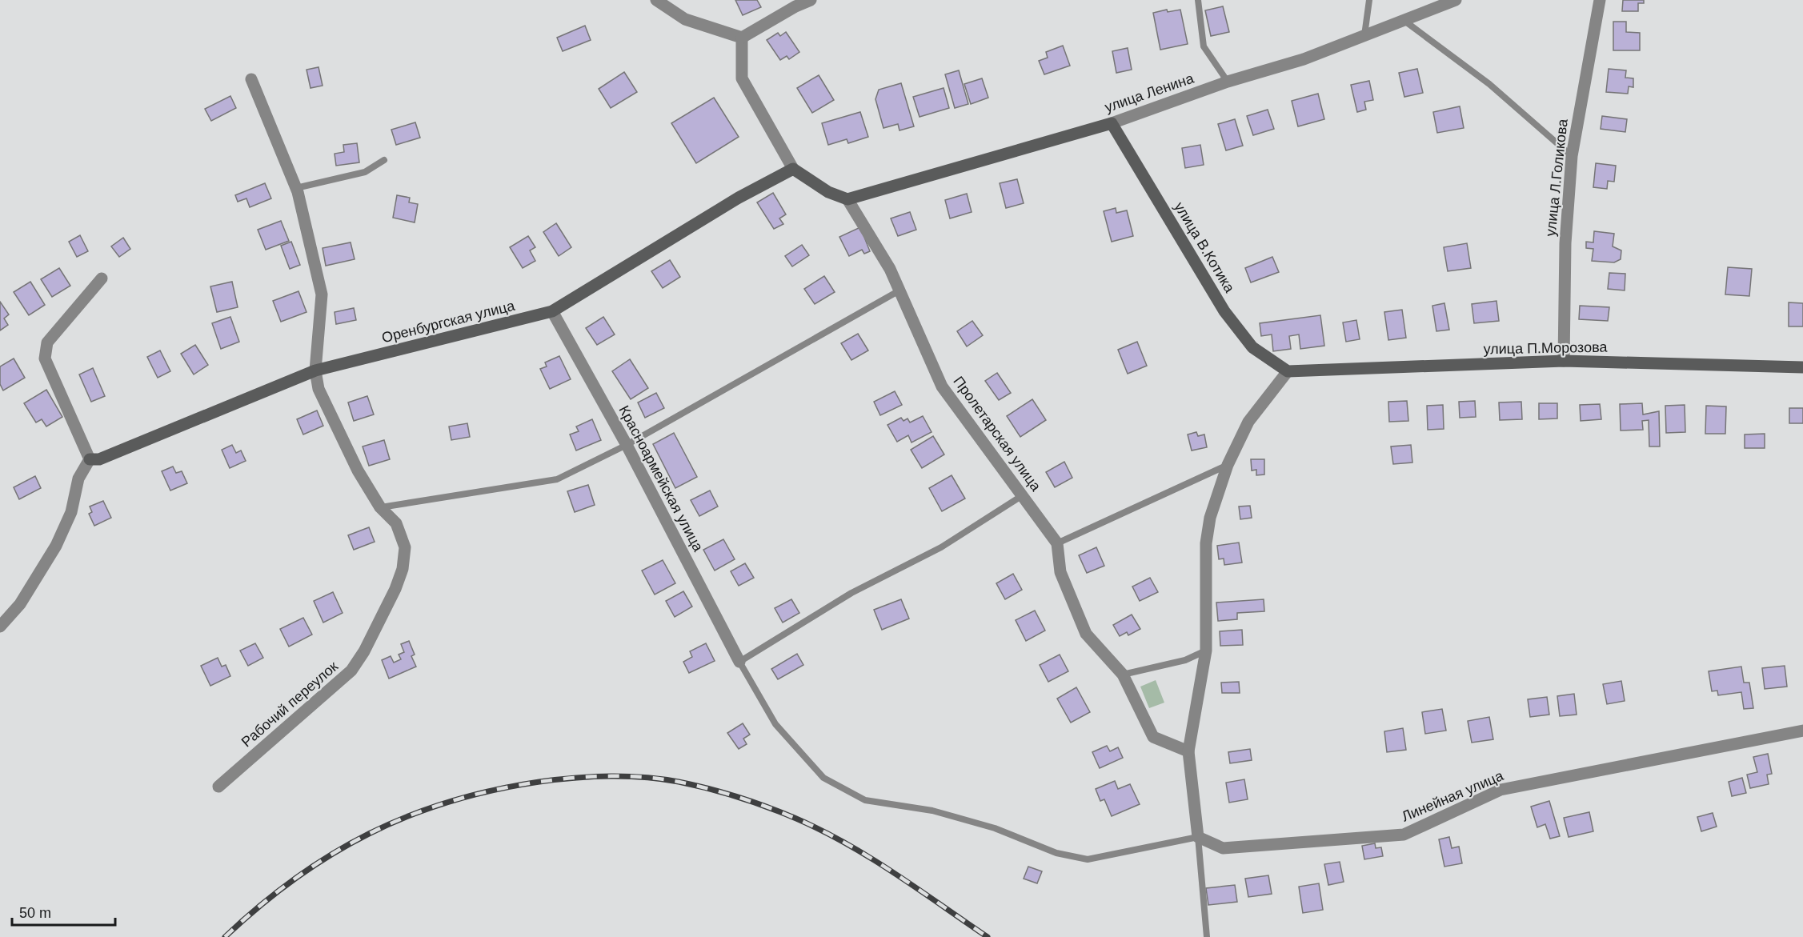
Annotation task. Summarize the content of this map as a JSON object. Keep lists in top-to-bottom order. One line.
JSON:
{"streets":{"street":["улица Ленина","улица Л.Голикова","улица В.Котика","Оренбургская улица","улица П.Морозова","Пролетарская улица","Красноармейская улица","Рабочий переулок","Линейная улица"]},"crossings":[["улица Ленина","улица В.Котика"],["улица Ленина","Пролетарская улица"],["улица Л.Голикова","улица П.Морозова"],["улица В.Котика","улица П.Морозова"],["Оренбургская улица","Красноармейская улица"],["Оренбургская улица","Рабочий переулок"]],"scale_bar":"50 m"}
